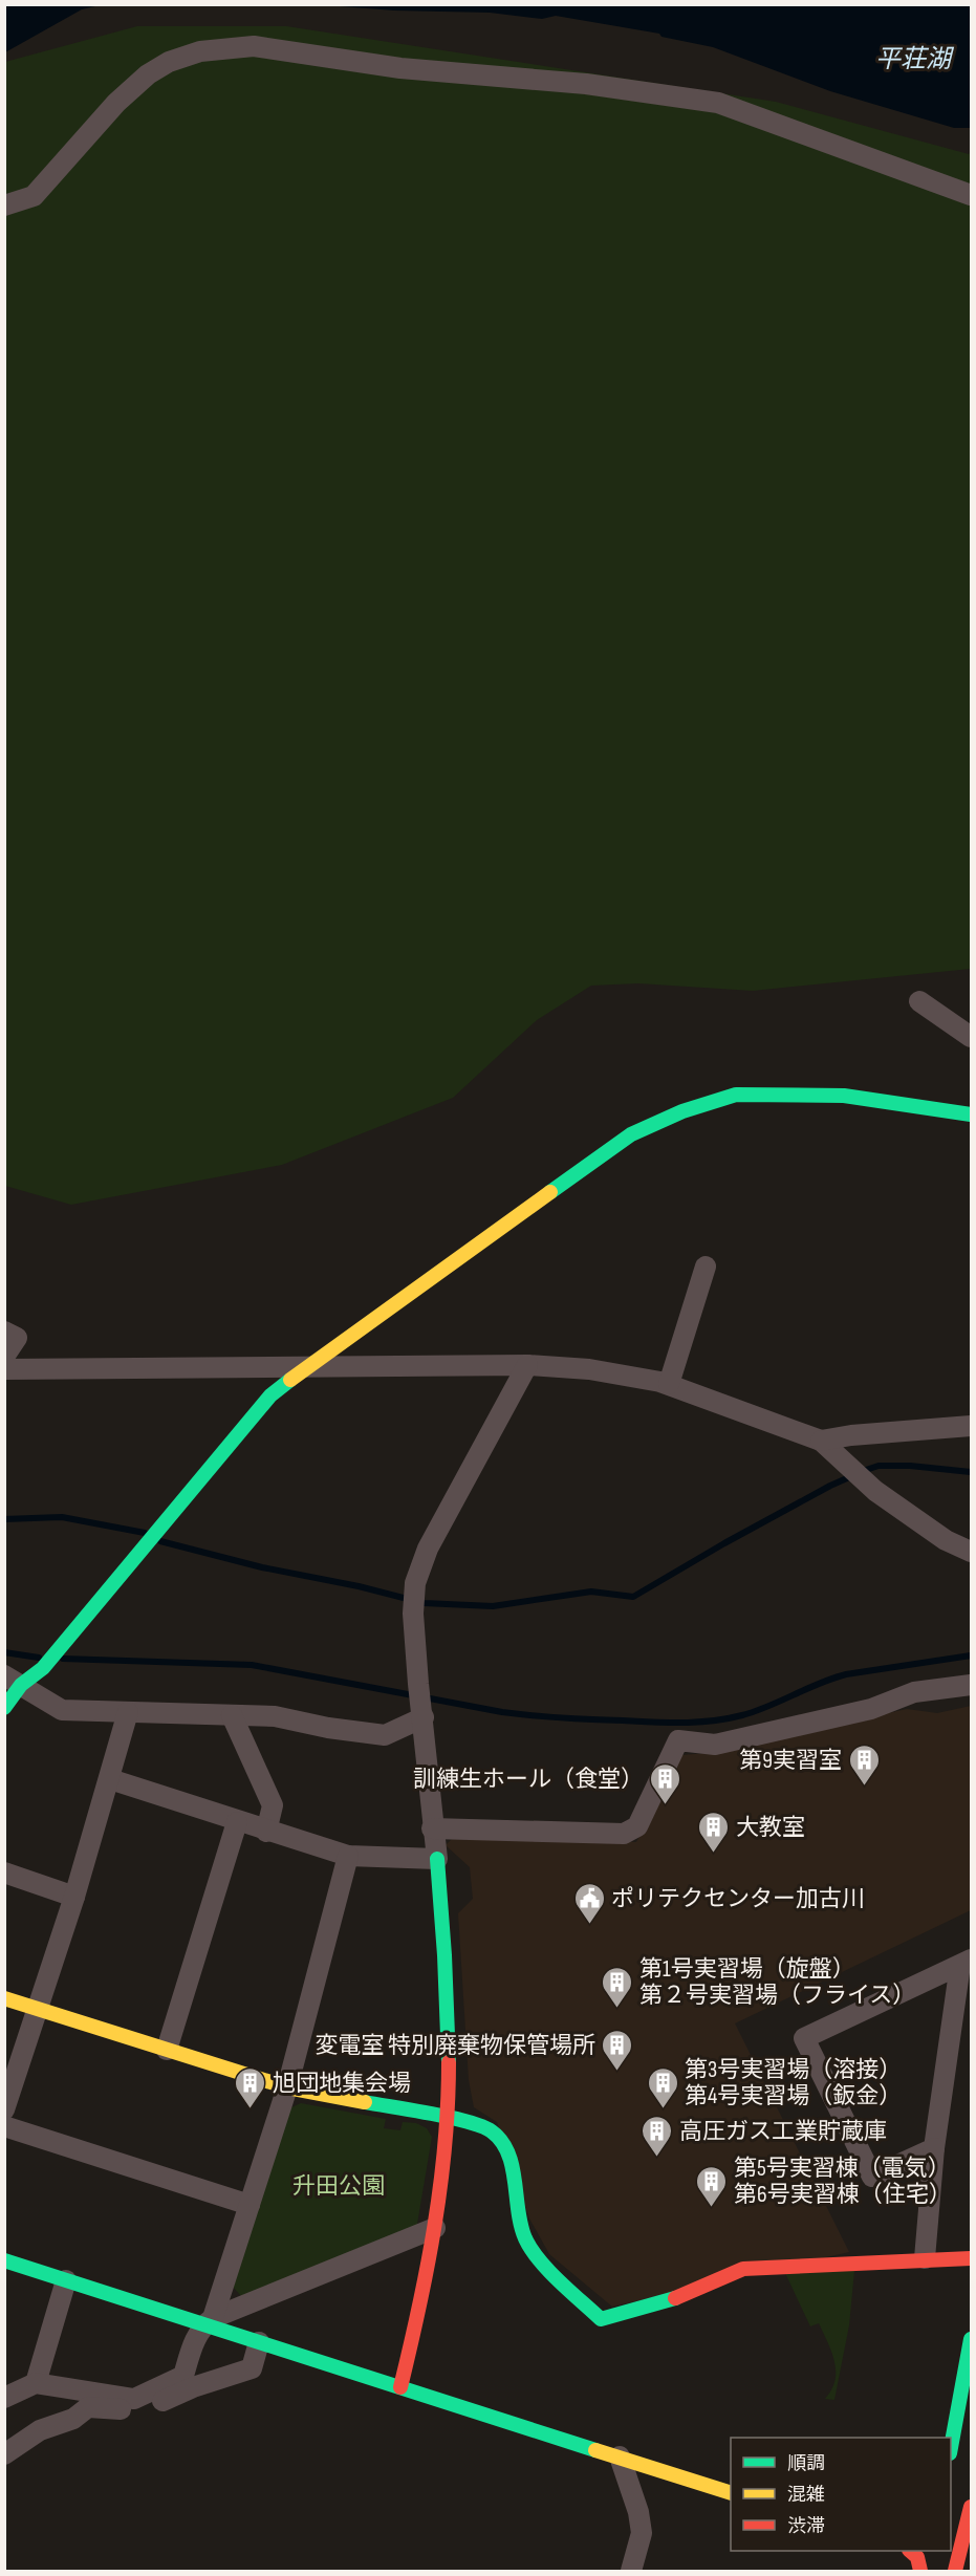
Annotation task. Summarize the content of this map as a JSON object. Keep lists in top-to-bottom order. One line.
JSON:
{"water":["平荘湖"],"parks":["升田公園"],"places":{"building":["第9実習室","訓練生ホール（食堂）","大教室","第1号実習場（旋盤） 第２号実習場（フライス）","変電室 特別廃棄物保管場所","旭団地集会場","第3号実習場（溶接） 第4号実習場（鈑金）","高圧ガス工業貯蔵庫","第5号実習棟（電気） 第6号実習棟（住宅）"],"public building":["ポリテクセンター加古川"]},"legend":["順調","混雑","渋滞"]}
